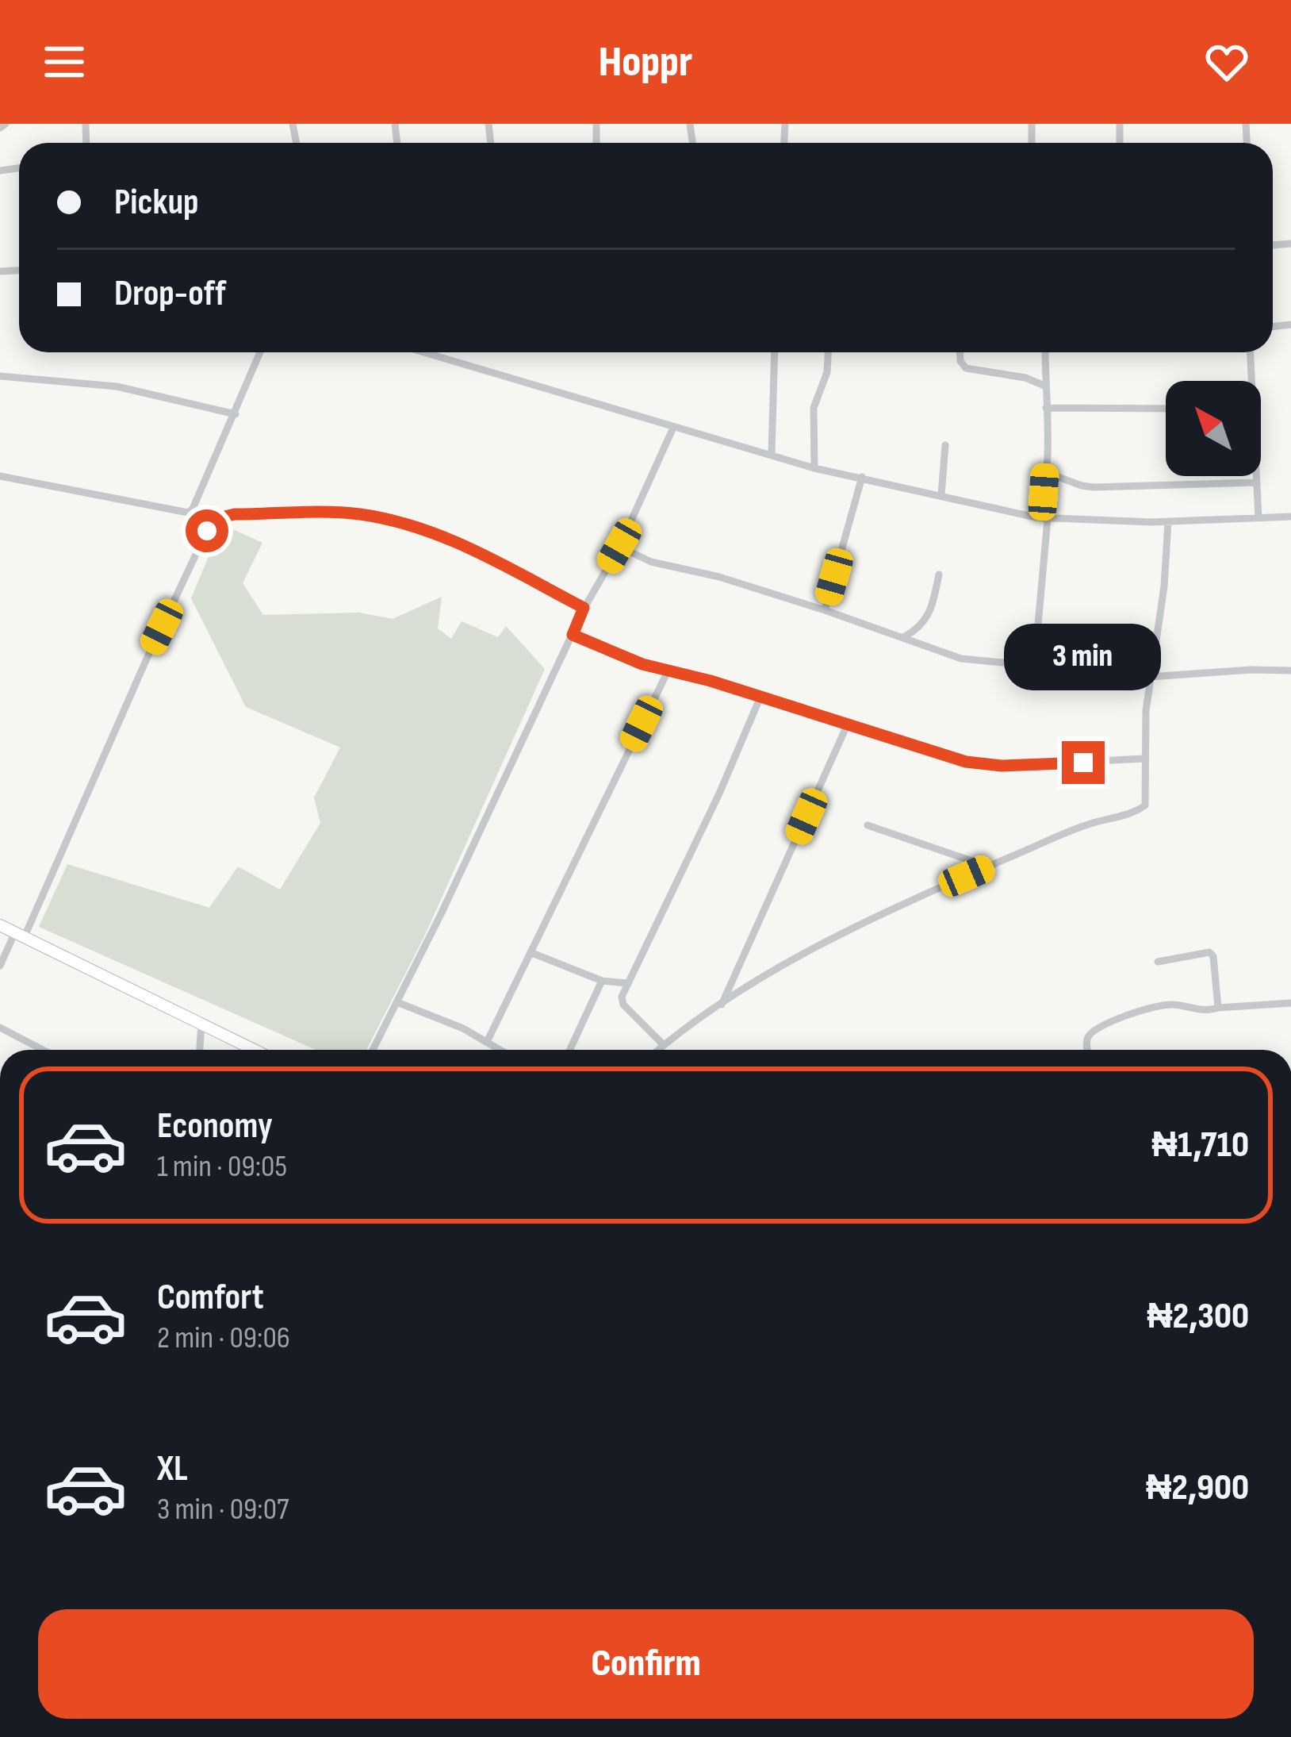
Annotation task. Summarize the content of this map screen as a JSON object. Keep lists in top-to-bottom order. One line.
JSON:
{"north":"top left","page":{"header":"Hoppr","banner":["Pickup","Drop-off"],"bubble":"3 min","list":[{"name":"Economy","note":"1 min · 09:05","value":"₦1,710"},{"name":"Comfort","note":"2 min · 09:06","value":"₦2,300"},{"name":"XL","note":"3 min · 09:07","value":"₦2,900"}],"buttons":"Confirm"}}
